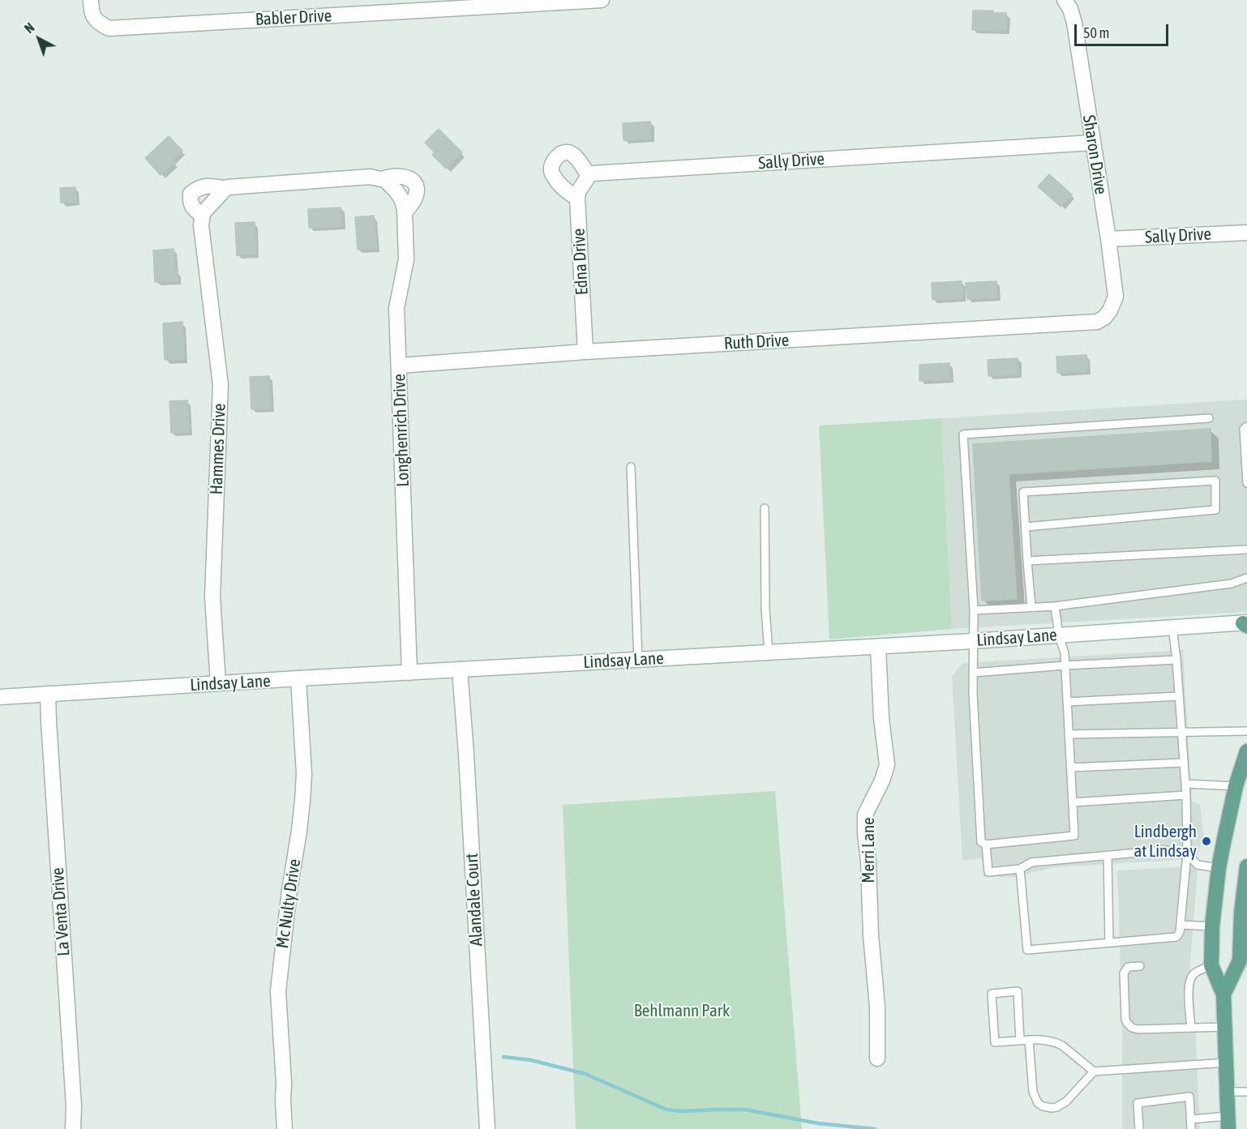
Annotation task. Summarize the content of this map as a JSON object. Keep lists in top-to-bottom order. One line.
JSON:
{"streets":{"street":["Babler Drive","Sharon Drive","Sally Drive","Edna Drive","Ruth Drive","Longhenrich Drive","Hammes Drive","Lindsay Lane","Merri Lane","Alandale Court","Mc Nulty Drive","La Venta Drive"]},"crossings":[["Sharon Drive","Sally Drive"],["Sharon Drive","Ruth Drive"],["Sally Drive","Edna Drive"],["Edna Drive","Ruth Drive"],["Ruth Drive","Longhenrich Drive"],["Longhenrich Drive","Hammes Drive"],["Longhenrich Drive","Lindsay Lane"],["Hammes Drive","Lindsay Lane"],["Lindsay Lane","Merri Lane"],["Lindsay Lane","Alandale Court"],["Lindsay Lane","Mc Nulty Drive"],["Lindsay Lane","La Venta Drive"]],"parks":["Behlmann Park"],"places":["Lindbergh at Lindsay"],"scale_bar":"50 m","north":"top left"}
